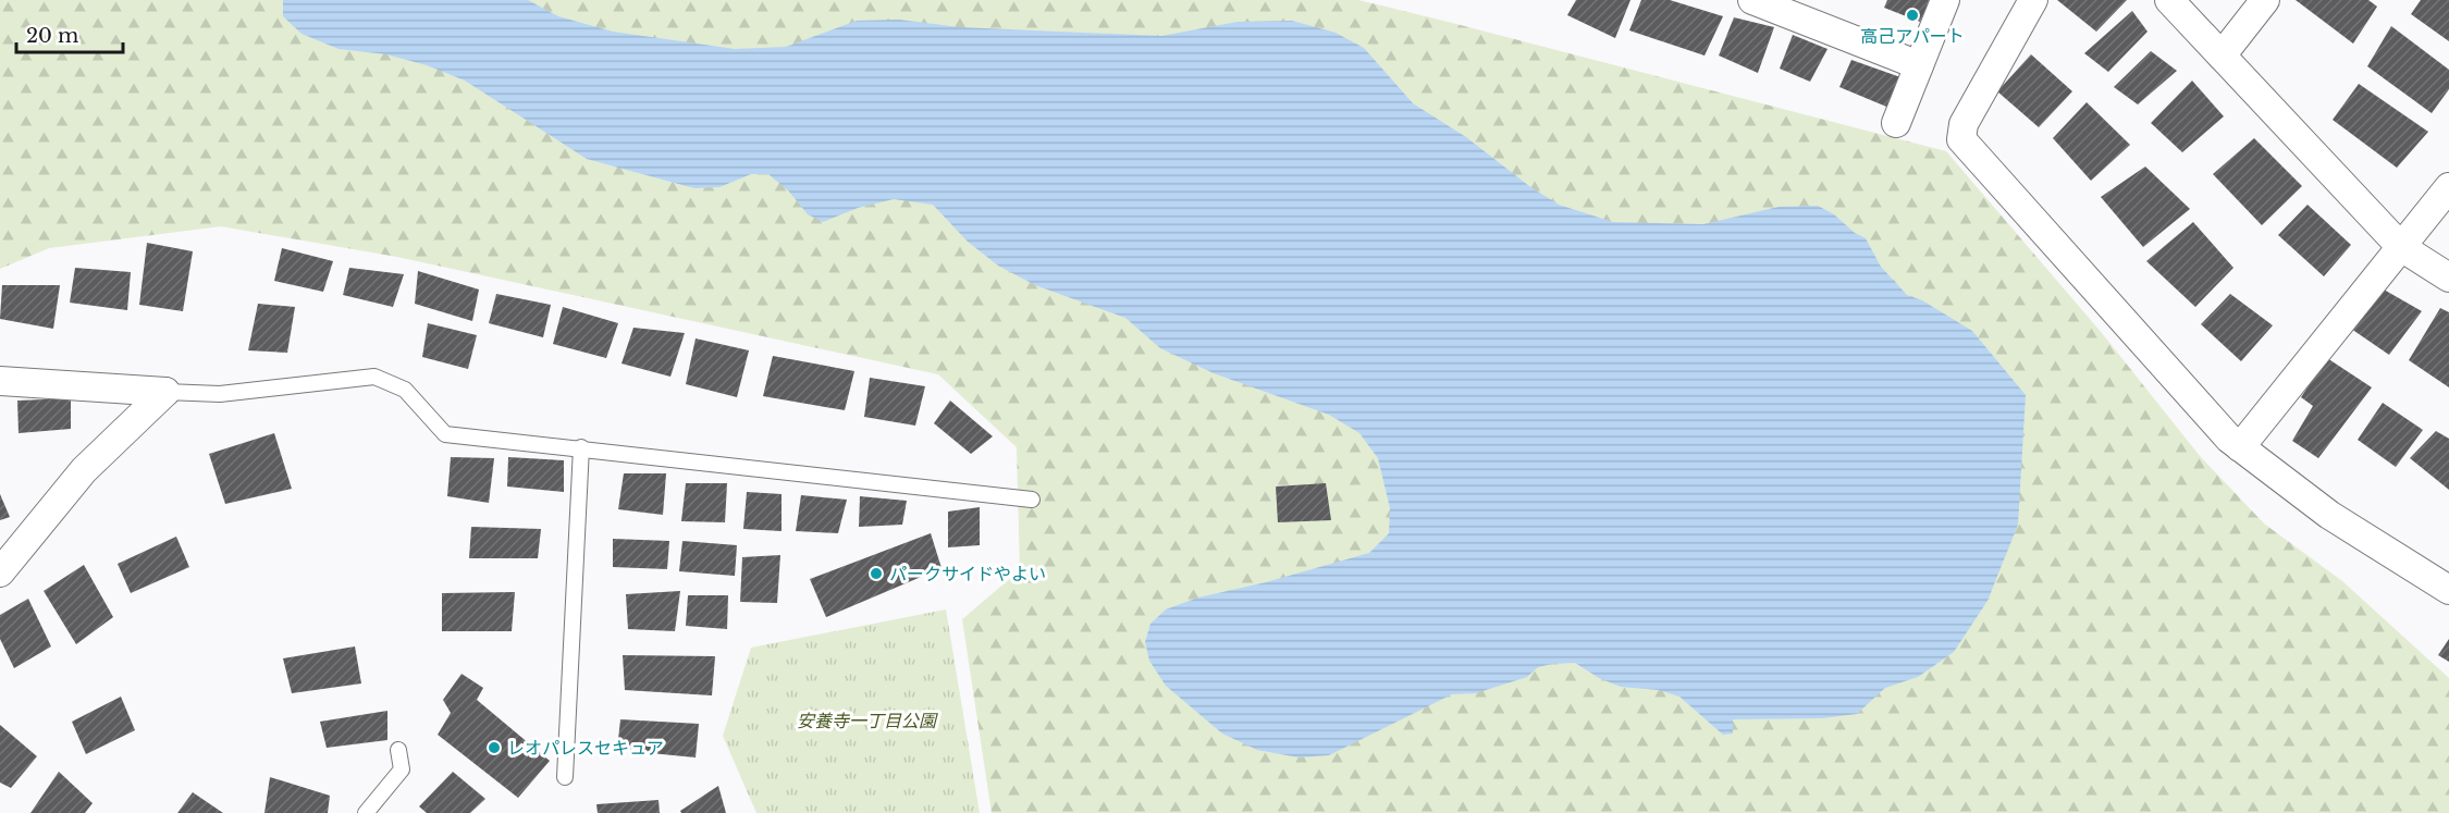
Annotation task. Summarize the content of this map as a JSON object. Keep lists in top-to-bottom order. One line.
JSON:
{"parks":["安養寺一丁目公園"],"places":["高己アパート","パークサイドやよい","レオパレスセキュア"],"scale_bar":"20 m"}
